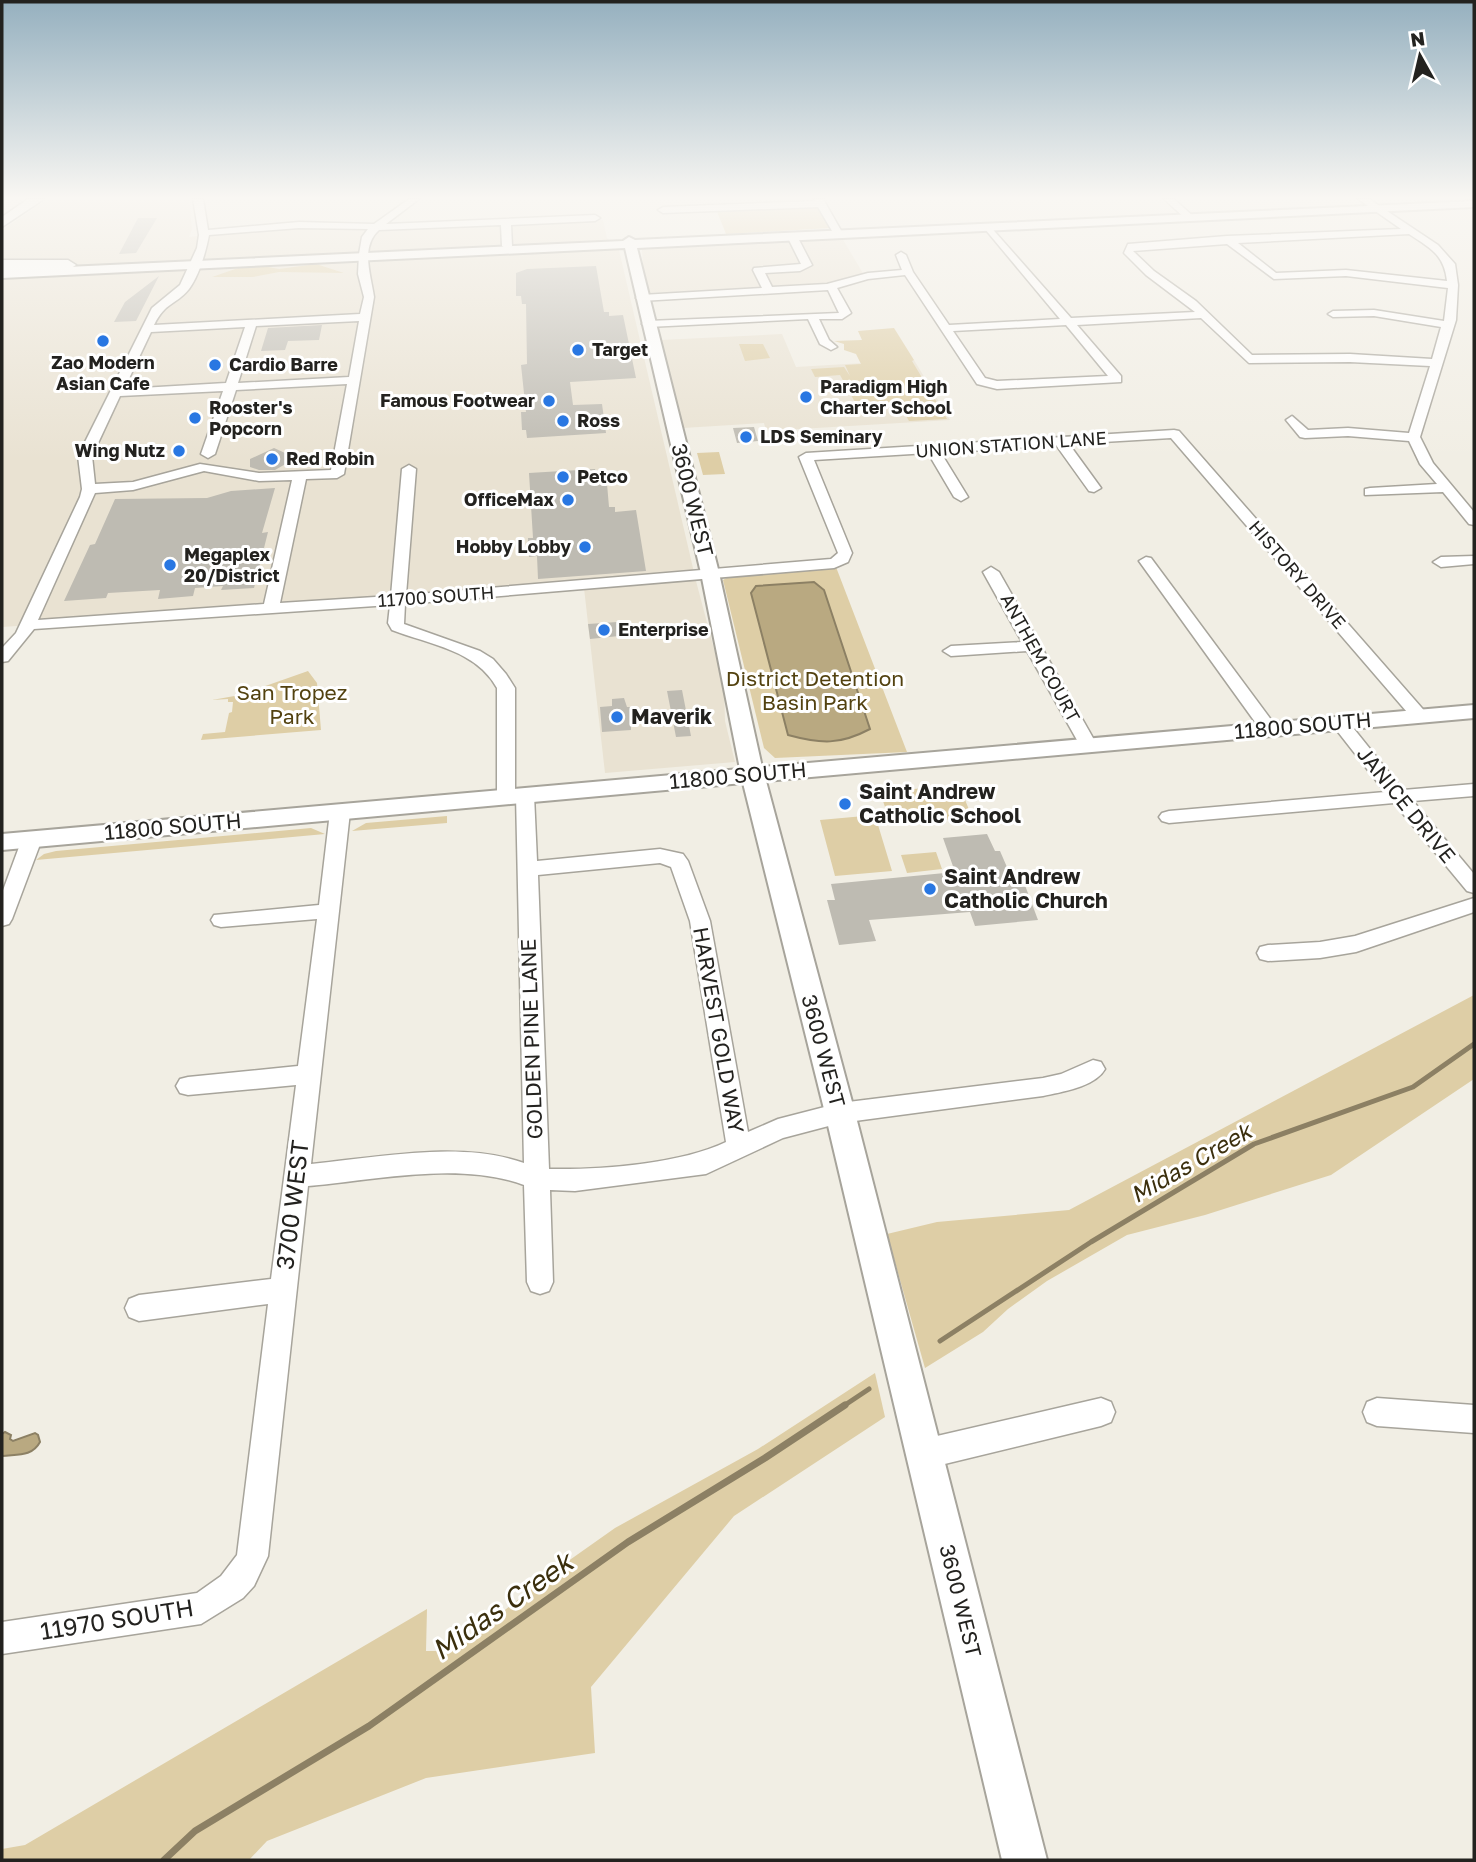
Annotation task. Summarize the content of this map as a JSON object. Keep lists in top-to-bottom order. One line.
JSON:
{"streets":{"main road":["3600 WEST","11800 SOUTH"],"street":["UNION STATION LANE","HISTORY DRIVE","11700 SOUTH","ANTHEM COURT","JANICE DRIVE","HARVEST GOLD WAY","GOLDEN PINE LANE","3700 WEST","11970 SOUTH"]},"crossings":[["UNION STATION LANE","HISTORY DRIVE"],["UNION STATION LANE","11700 SOUTH"],["3600 WEST","11700 SOUTH"],["3600 WEST","11800 SOUTH"],["HISTORY DRIVE","11800 SOUTH"],["11700 SOUTH","GOLDEN PINE LANE"],["ANTHEM COURT","11800 SOUTH"],["11800 SOUTH","JANICE DRIVE"],["11800 SOUTH","GOLDEN PINE LANE"],["11800 SOUTH","3700 WEST"],["HARVEST GOLD WAY","GOLDEN PINE LANE"],["3700 WEST","11970 SOUTH"]],"water":["Midas Creek"],"parks":["District Detention Basin Park","San Tropez Park"],"places":["Zao Modern Asian Cafe","Target","Cardio Barre","Paradigm High Charter School","Famous Footwear","Rooster's Popcorn","Ross","LDS Seminary","Wing Nutz","Red Robin","Petco","OfficeMax","Hobby Lobby","Megaplex 20/District","Enterprise","Maverik","Saint Andrew Catholic School","Saint Andrew Catholic Church"],"north":"top"}
